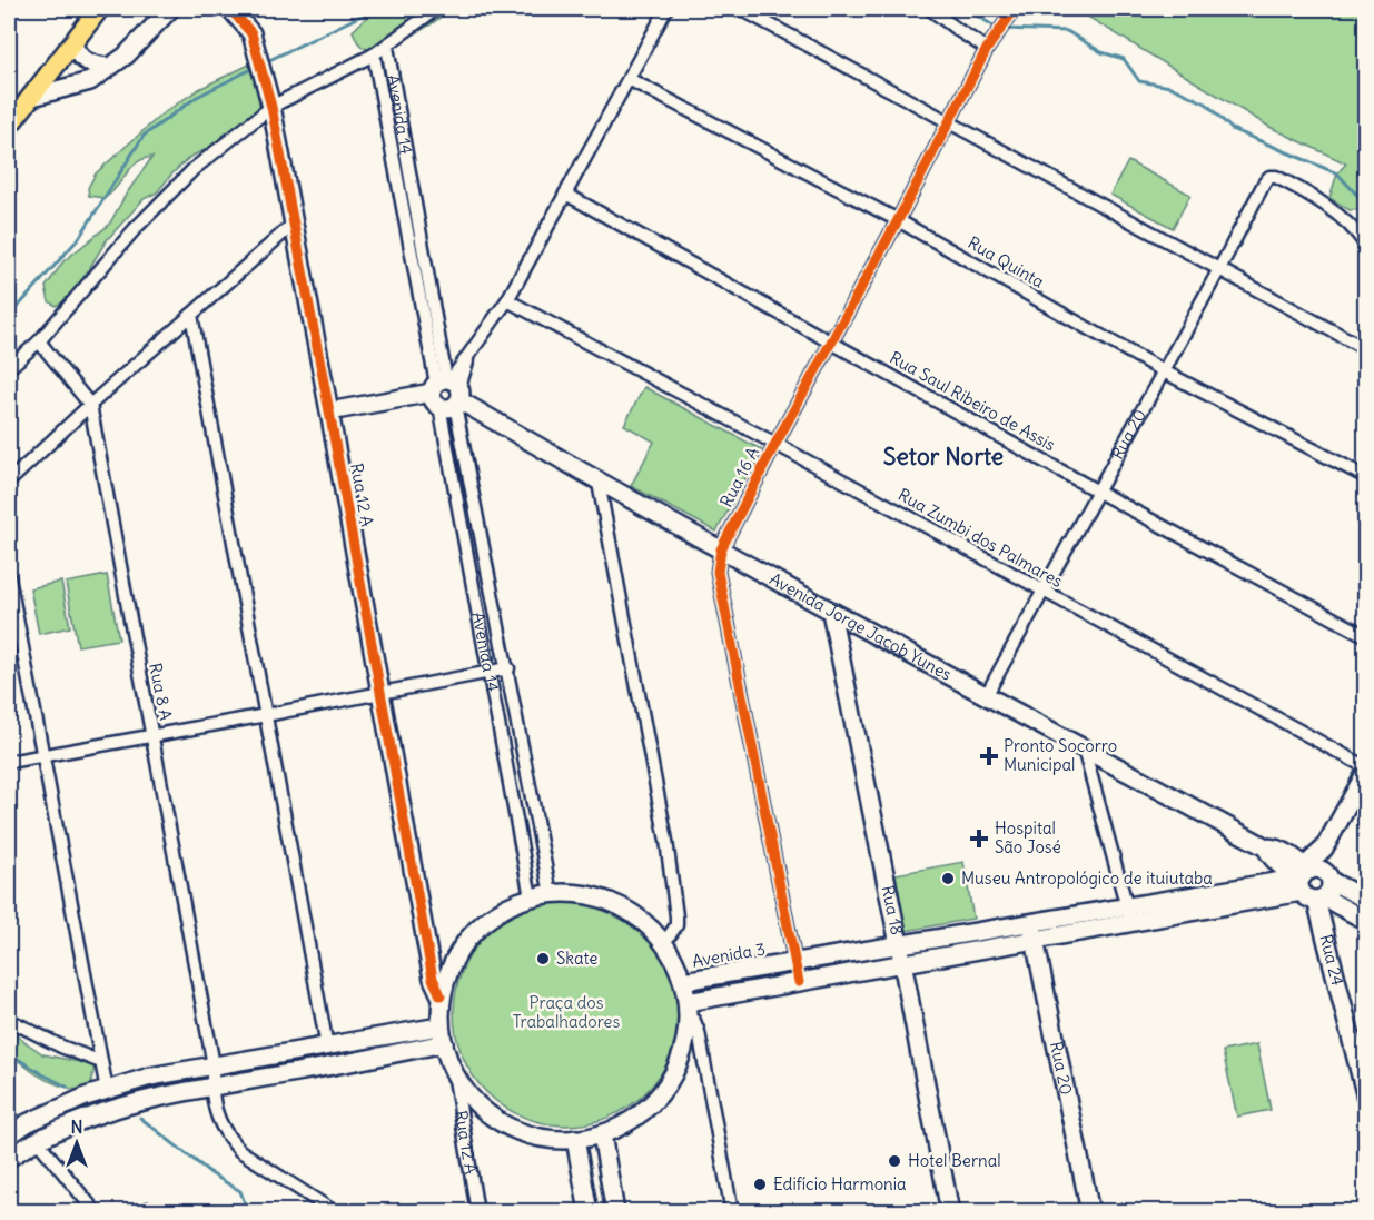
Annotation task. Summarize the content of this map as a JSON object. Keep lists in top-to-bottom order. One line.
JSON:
{"streets":{"street":["Avenida 14","Rua Quinta","Rua Saul Ribeiro de Assis","Rua 20","Rua 16 A","Rua 12 A","Rua Zumbi dos Palmares","Avenida Jorge Jacob Yunes","Rua 8 A","Rua 18","Avenida 3","Rua 24"]},"crossings":[["Avenida 14","Avenida Jorge Jacob Yunes"],["Rua Quinta","Rua 20"],["Rua Quinta","Rua 16 A"],["Rua Saul Ribeiro de Assis","Rua 20"],["Rua Saul Ribeiro de Assis","Rua 16 A"],["Rua 20","Rua Zumbi dos Palmares"],["Rua 20","Avenida Jorge Jacob Yunes"],["Rua 20","Avenida 3"],["Rua 16 A","Rua Zumbi dos Palmares"],["Rua 16 A","Avenida Jorge Jacob Yunes"],["Rua 16 A","Avenida 3"],["Avenida Jorge Jacob Yunes","Rua 18"],["Avenida Jorge Jacob Yunes","Avenida 3"],["Avenida Jorge Jacob Yunes","Rua 24"],["Rua 18","Avenida 3"],["Avenida 3","Rua 24"]],"districts":["Setor Norte"],"parks":["Praça dos Trabalhadores"],"places":{"health":["Pronto Socorro Municipal","Hospital São José"],"other":["Museu Antropológico de ituiutaba","Skate","Hotel Bernal","Edifício Harmonia"]},"north":"top"}
